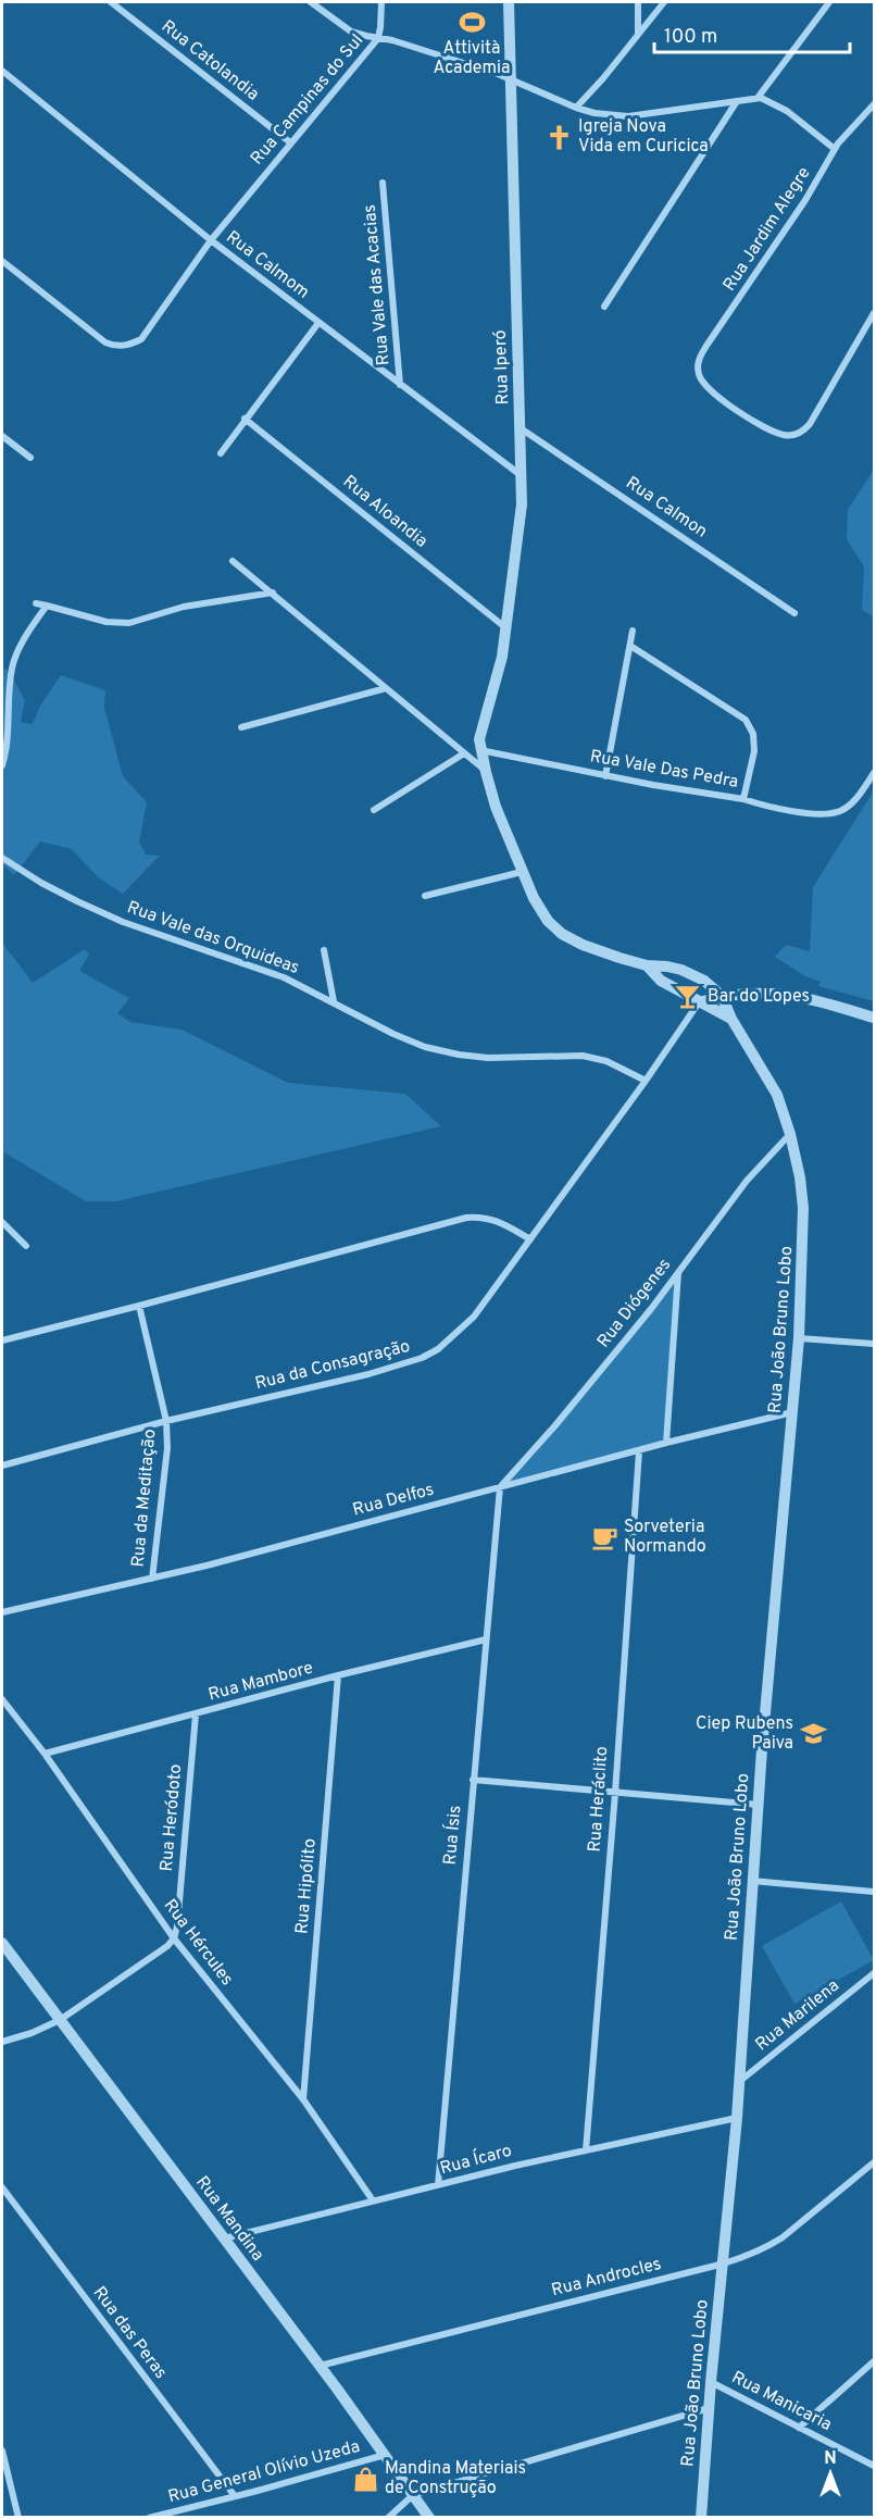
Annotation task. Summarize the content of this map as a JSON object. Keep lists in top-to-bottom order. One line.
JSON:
{"streets":{"street":["Rua Catolandia","Rua Campinas do Sul","Rua Jardim Alegre","Rua Calmom","Rua Vale das Acacias","Rua Iperó","Rua Calmon","Rua Aloandia","Rua Vale Das Pedra","Rua Vale das Orquideas","Rua Diógenes","Rua João Bruno Lobo","Rua da Consagração","Rua da Meditação","Rua Delfos","Rua Mambore","Rua Heráclito","Rua Heródoto","Rua Ísis","Rua Hipólito","Rua Hércules","Rua Marilena","Rua Ícaro","Rua Mandina","Rua Androcles","Rua das Peras","Rua Manicaria","Rua General Olívio Uzeda"]},"crossings":[["Rua Catolandia","Rua Campinas do Sul"],["Rua Campinas do Sul","Rua Calmom"],["Rua Campinas do Sul","Rua Iperó"],["Rua Calmom","Rua Vale das Acacias"],["Rua Calmom","Rua Iperó"],["Rua Iperó","Rua Calmon"],["Rua Iperó","Rua Aloandia"],["Rua Iperó","Rua Vale Das Pedra"],["Rua Vale das Orquideas","Rua da Consagração"],["Rua Diógenes","Rua João Bruno Lobo"],["Rua Diógenes","Rua Delfos"],["Rua Diógenes","Rua Ísis"],["Rua João Bruno Lobo","Rua Delfos"],["Rua João Bruno Lobo","Rua Marilena"],["Rua João Bruno Lobo","Rua Ícaro"],["Rua João Bruno Lobo","Rua Androcles"],["Rua João Bruno Lobo","Rua Manicaria"],["Rua da Consagração","Rua da Meditação"],["Rua da Meditação","Rua Delfos"],["Rua Delfos","Rua Heráclito"],["Rua Delfos","Rua Ísis"],["Rua Mambore","Rua Heródoto"],["Rua Mambore","Rua Ísis"],["Rua Mambore","Rua Hipólito"],["Rua Mambore","Rua Hércules"],["Rua Heráclito","Rua Ícaro"],["Rua Heródoto","Rua Hércules"],["Rua Ísis","Rua Ícaro"],["Rua Hipólito","Rua Hércules"],["Rua Hércules","Rua Ícaro"],["Rua Ícaro","Rua Mandina"],["Rua Mandina","Rua Androcles"],["Rua Mandina","Rua General Olívio Uzeda"],["Rua das Peras","Rua General Olívio Uzeda"]],"places":{"sports":["Attività Academia"],"church":["Igreja Nova Vida em Curicica"],"bar":["Bar do Lopes"],"cafe":["Sorveteria Normando"],"school or university":["Ciep Rubens Paiva"],"shop":["Mandina Materiais de Construção"]},"scale_bar":"100 m","north":"top"}
